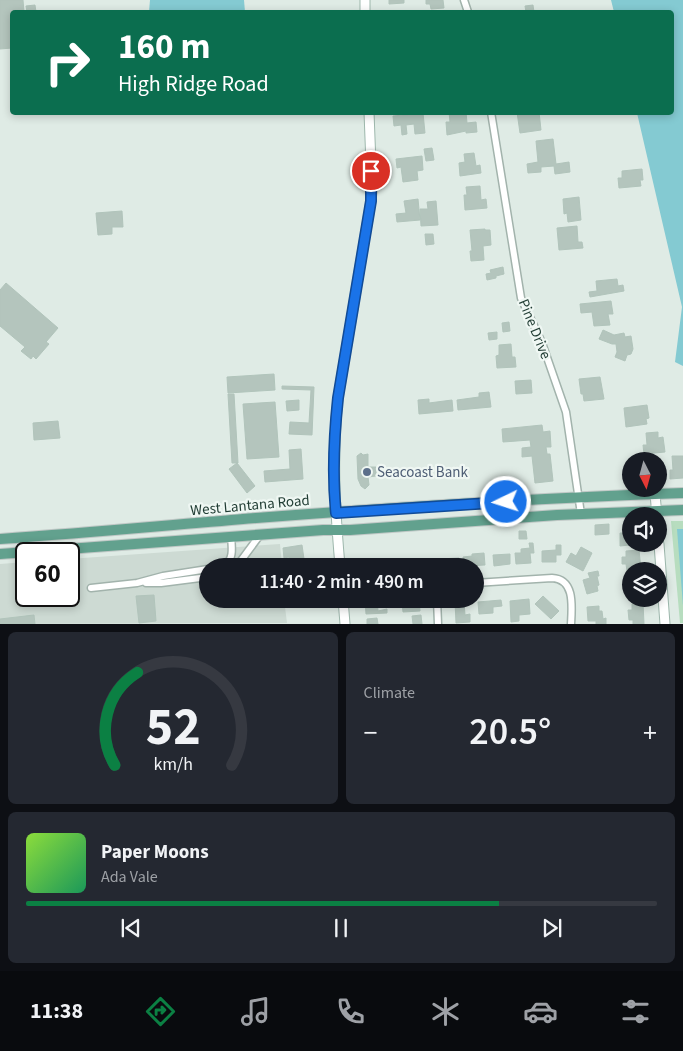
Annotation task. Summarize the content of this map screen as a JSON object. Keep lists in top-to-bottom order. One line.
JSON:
{"streets":{"main road":["West Lantana Road"],"street":["Pine Drive"]},"crossings":[["Pine Drive","West Lantana Road"]],"places":["Seacoast Bank"],"north":"bottom","page":{"turn":["160 m","High Ridge Road"],"limit":"60","trip":"11:40 · 2 min · 490 m","tile":"Climate","heat":["−","20.5°","+"],"song":["Paper Moons","Ada Vale"],"tabs":"11:38","gauge":["52","km/h"]}}
